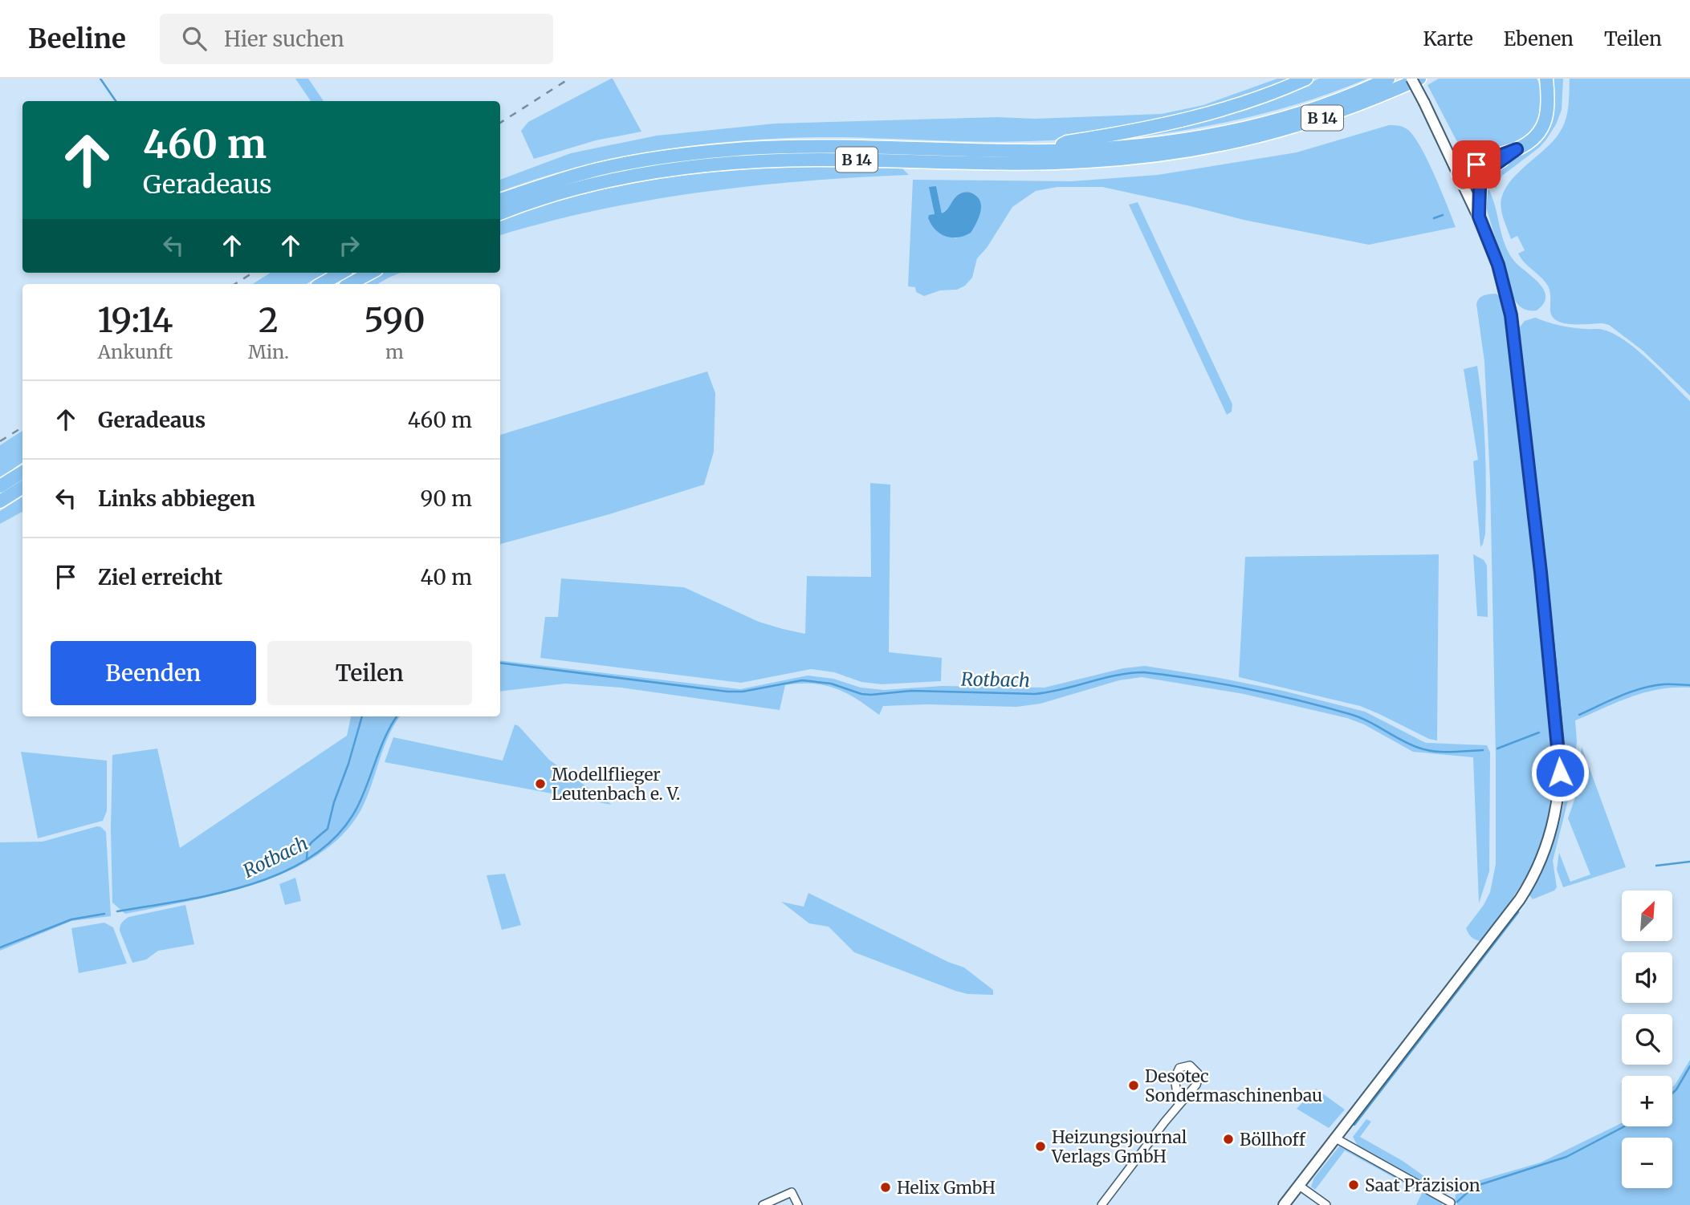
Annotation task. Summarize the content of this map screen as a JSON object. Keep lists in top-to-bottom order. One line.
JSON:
{"streets":{"highway":["B 14"]},"water":["Rotbach"],"places":["Modellflieger Leutenbach e. V.","Desotec Sondermaschinenbau","Böllhoff","Heizungsjournal Verlags GmbH","Saat Präzision","Helix GmbH"],"north":"top right","page":{"header":"Beeline","search":"Hier suchen","nav":["Karte","Ebenen","Teilen"],"turn":["460 m","Geradeaus"],"eta":["19:14","Ankunft","2","Min.","590","m"],"list":[{"name":"Geradeaus","value":"460 m"},{"name":"Links abbiegen","value":"90 m"},{"name":"Ziel erreicht","value":"40 m"}],"buttons":["Beenden","Teilen"],"map_buttons":["+","−"]}}
